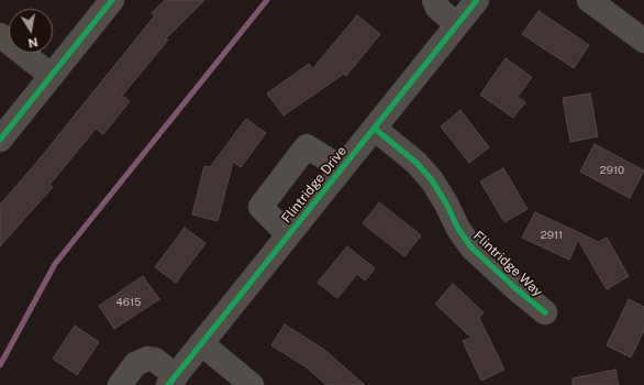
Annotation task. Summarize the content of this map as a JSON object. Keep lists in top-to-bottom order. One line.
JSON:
{"streets":{"street":["Flintridge Drive","Flintridge Way"]},"crossings":[["Flintridge Drive","Flintridge Way"]],"house_numbers":["2910","2911","4615"],"north":"bottom"}
